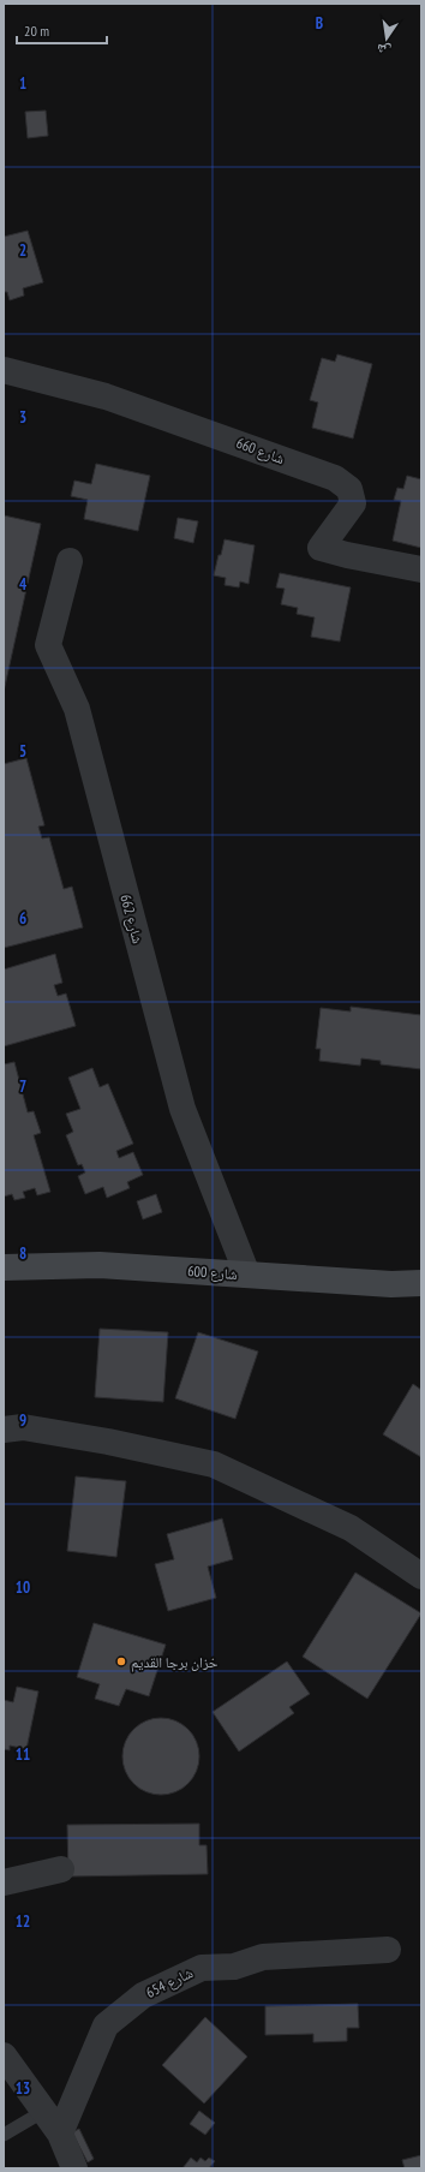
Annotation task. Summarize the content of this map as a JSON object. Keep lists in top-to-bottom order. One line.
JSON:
{"streets":{"main road":["شارع 600"],"street":["شارع 660","شارع 662","شارع 654"]},"crossings":[["شارع 662","شارع 600"]],"places":["خزان برجا القديم"],"scale_bar":"20 m","north":"bottom","grid":{"columns":["B"],"rows":["1","2","3","4","5","6","7","8","9","10","11","12","13"]}}
